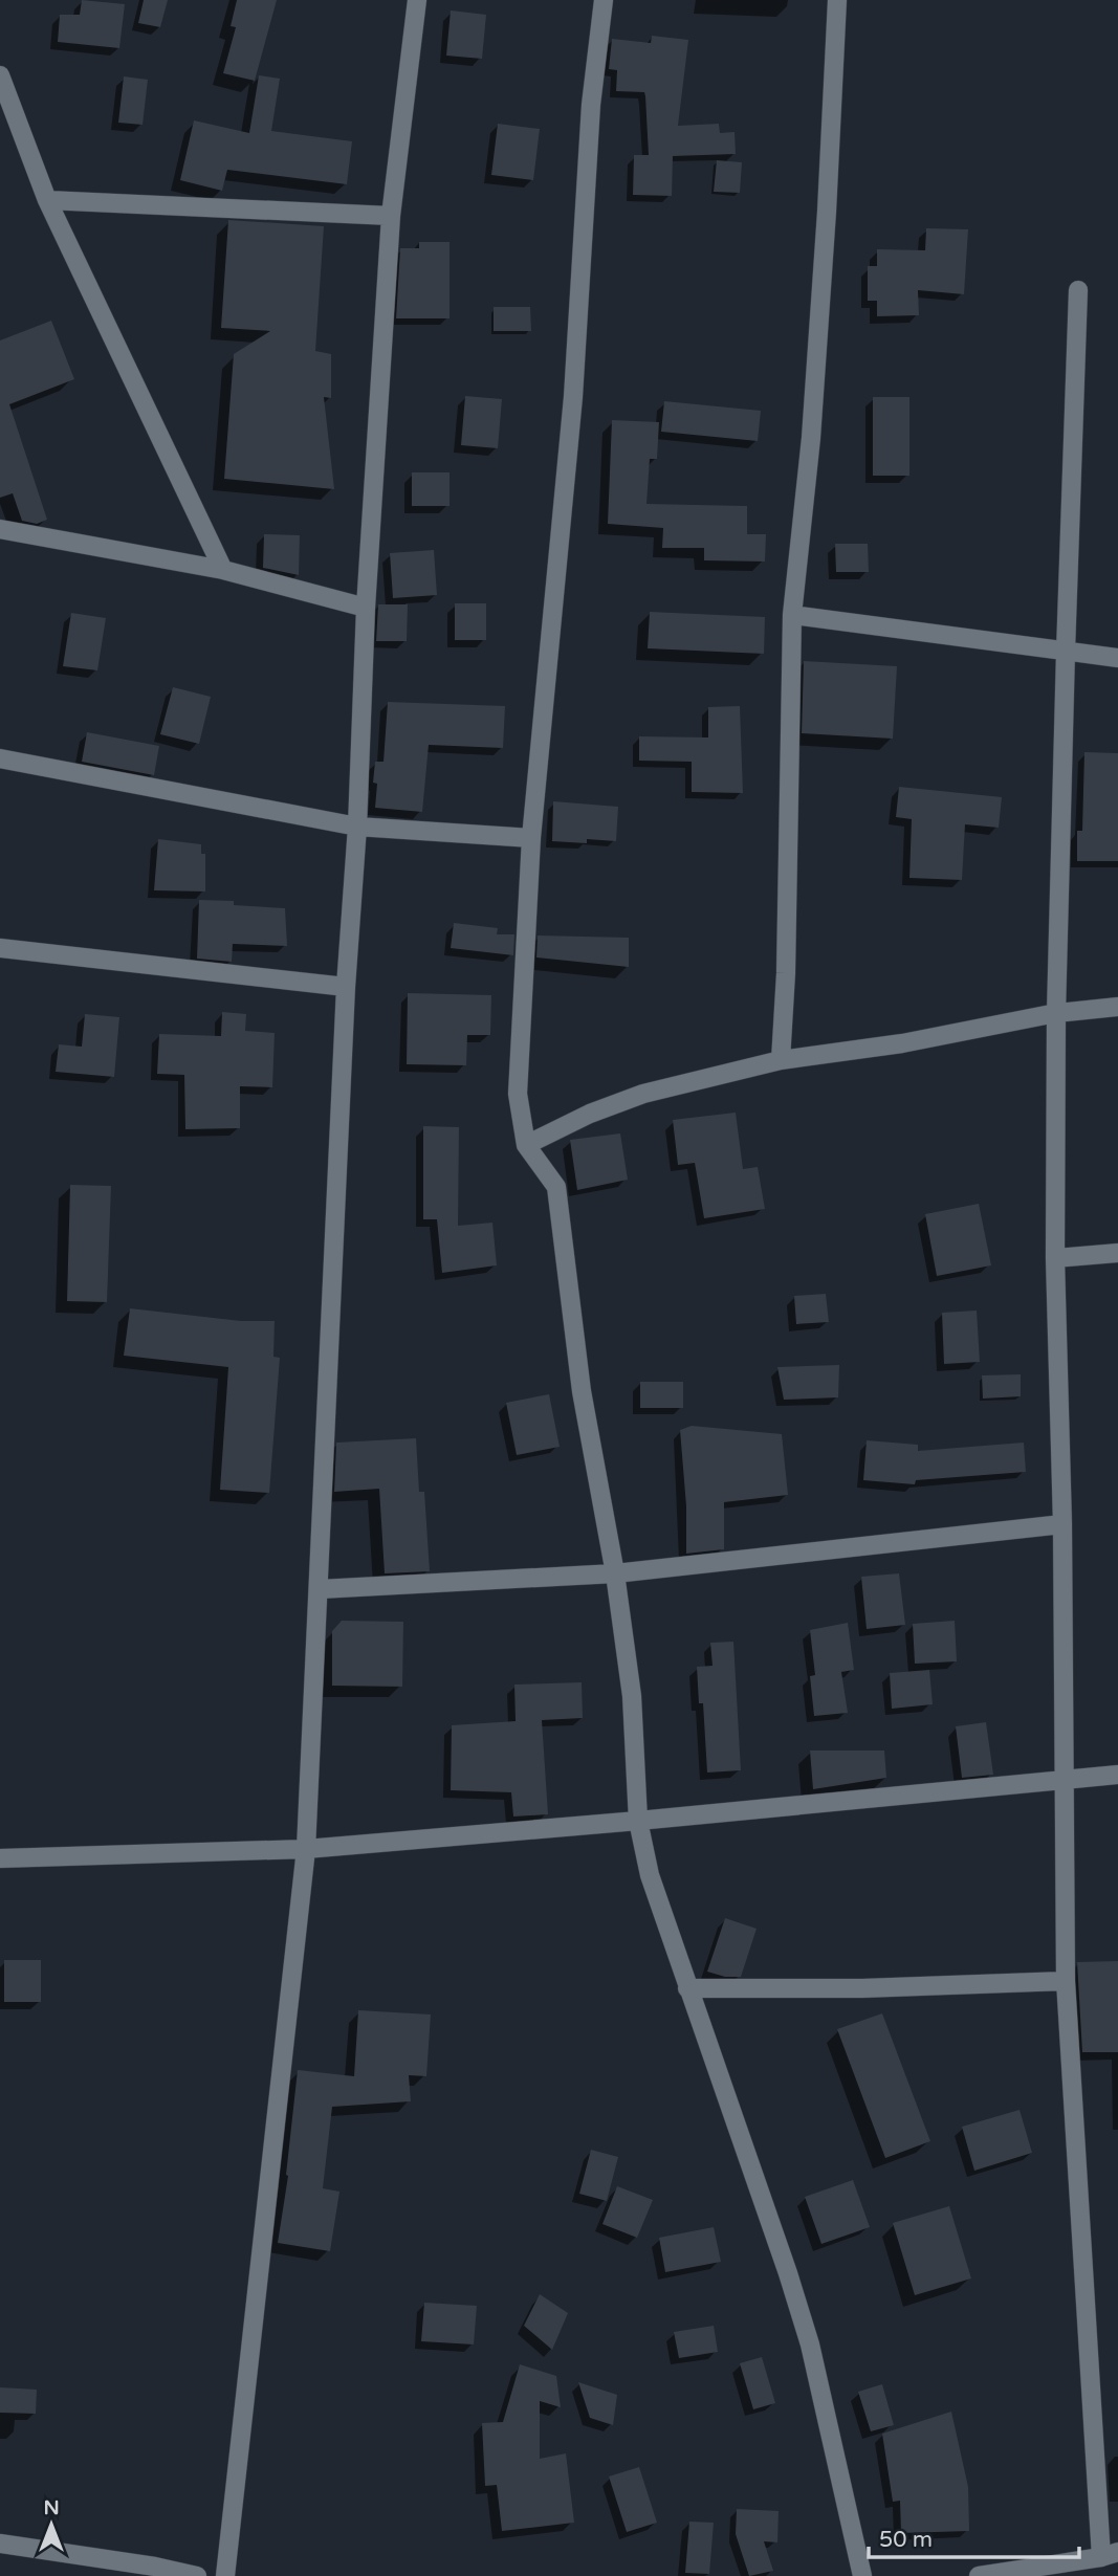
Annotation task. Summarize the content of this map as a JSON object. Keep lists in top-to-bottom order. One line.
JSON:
{"scale_bar":"50 m","north":"top"}
